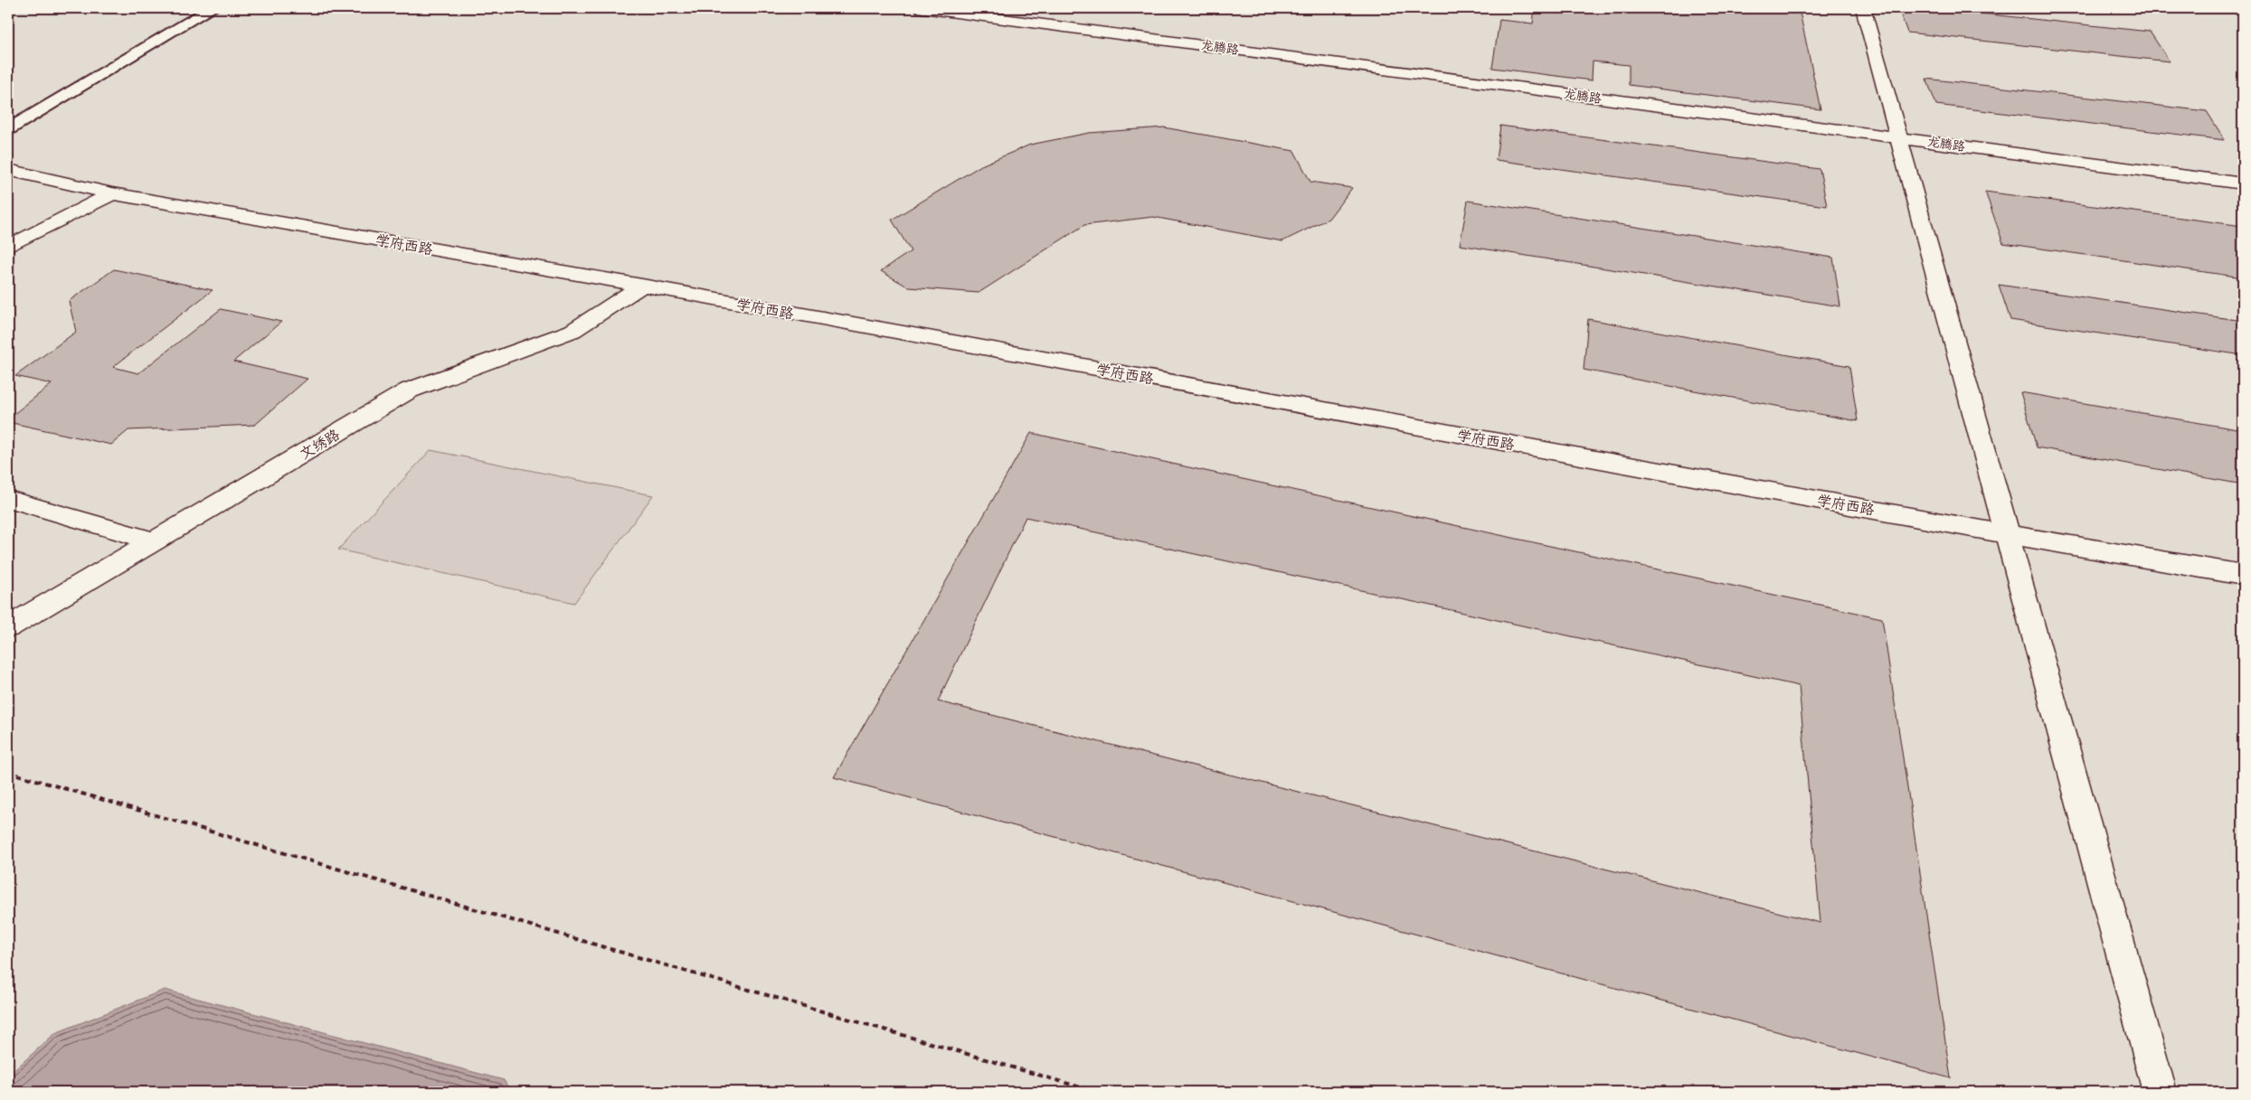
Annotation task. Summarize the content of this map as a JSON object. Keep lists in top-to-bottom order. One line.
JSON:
{"streets":{"street":["龙腾路","学府西路","文绣路"]},"crossings":[["学府西路","文绣路"]]}
